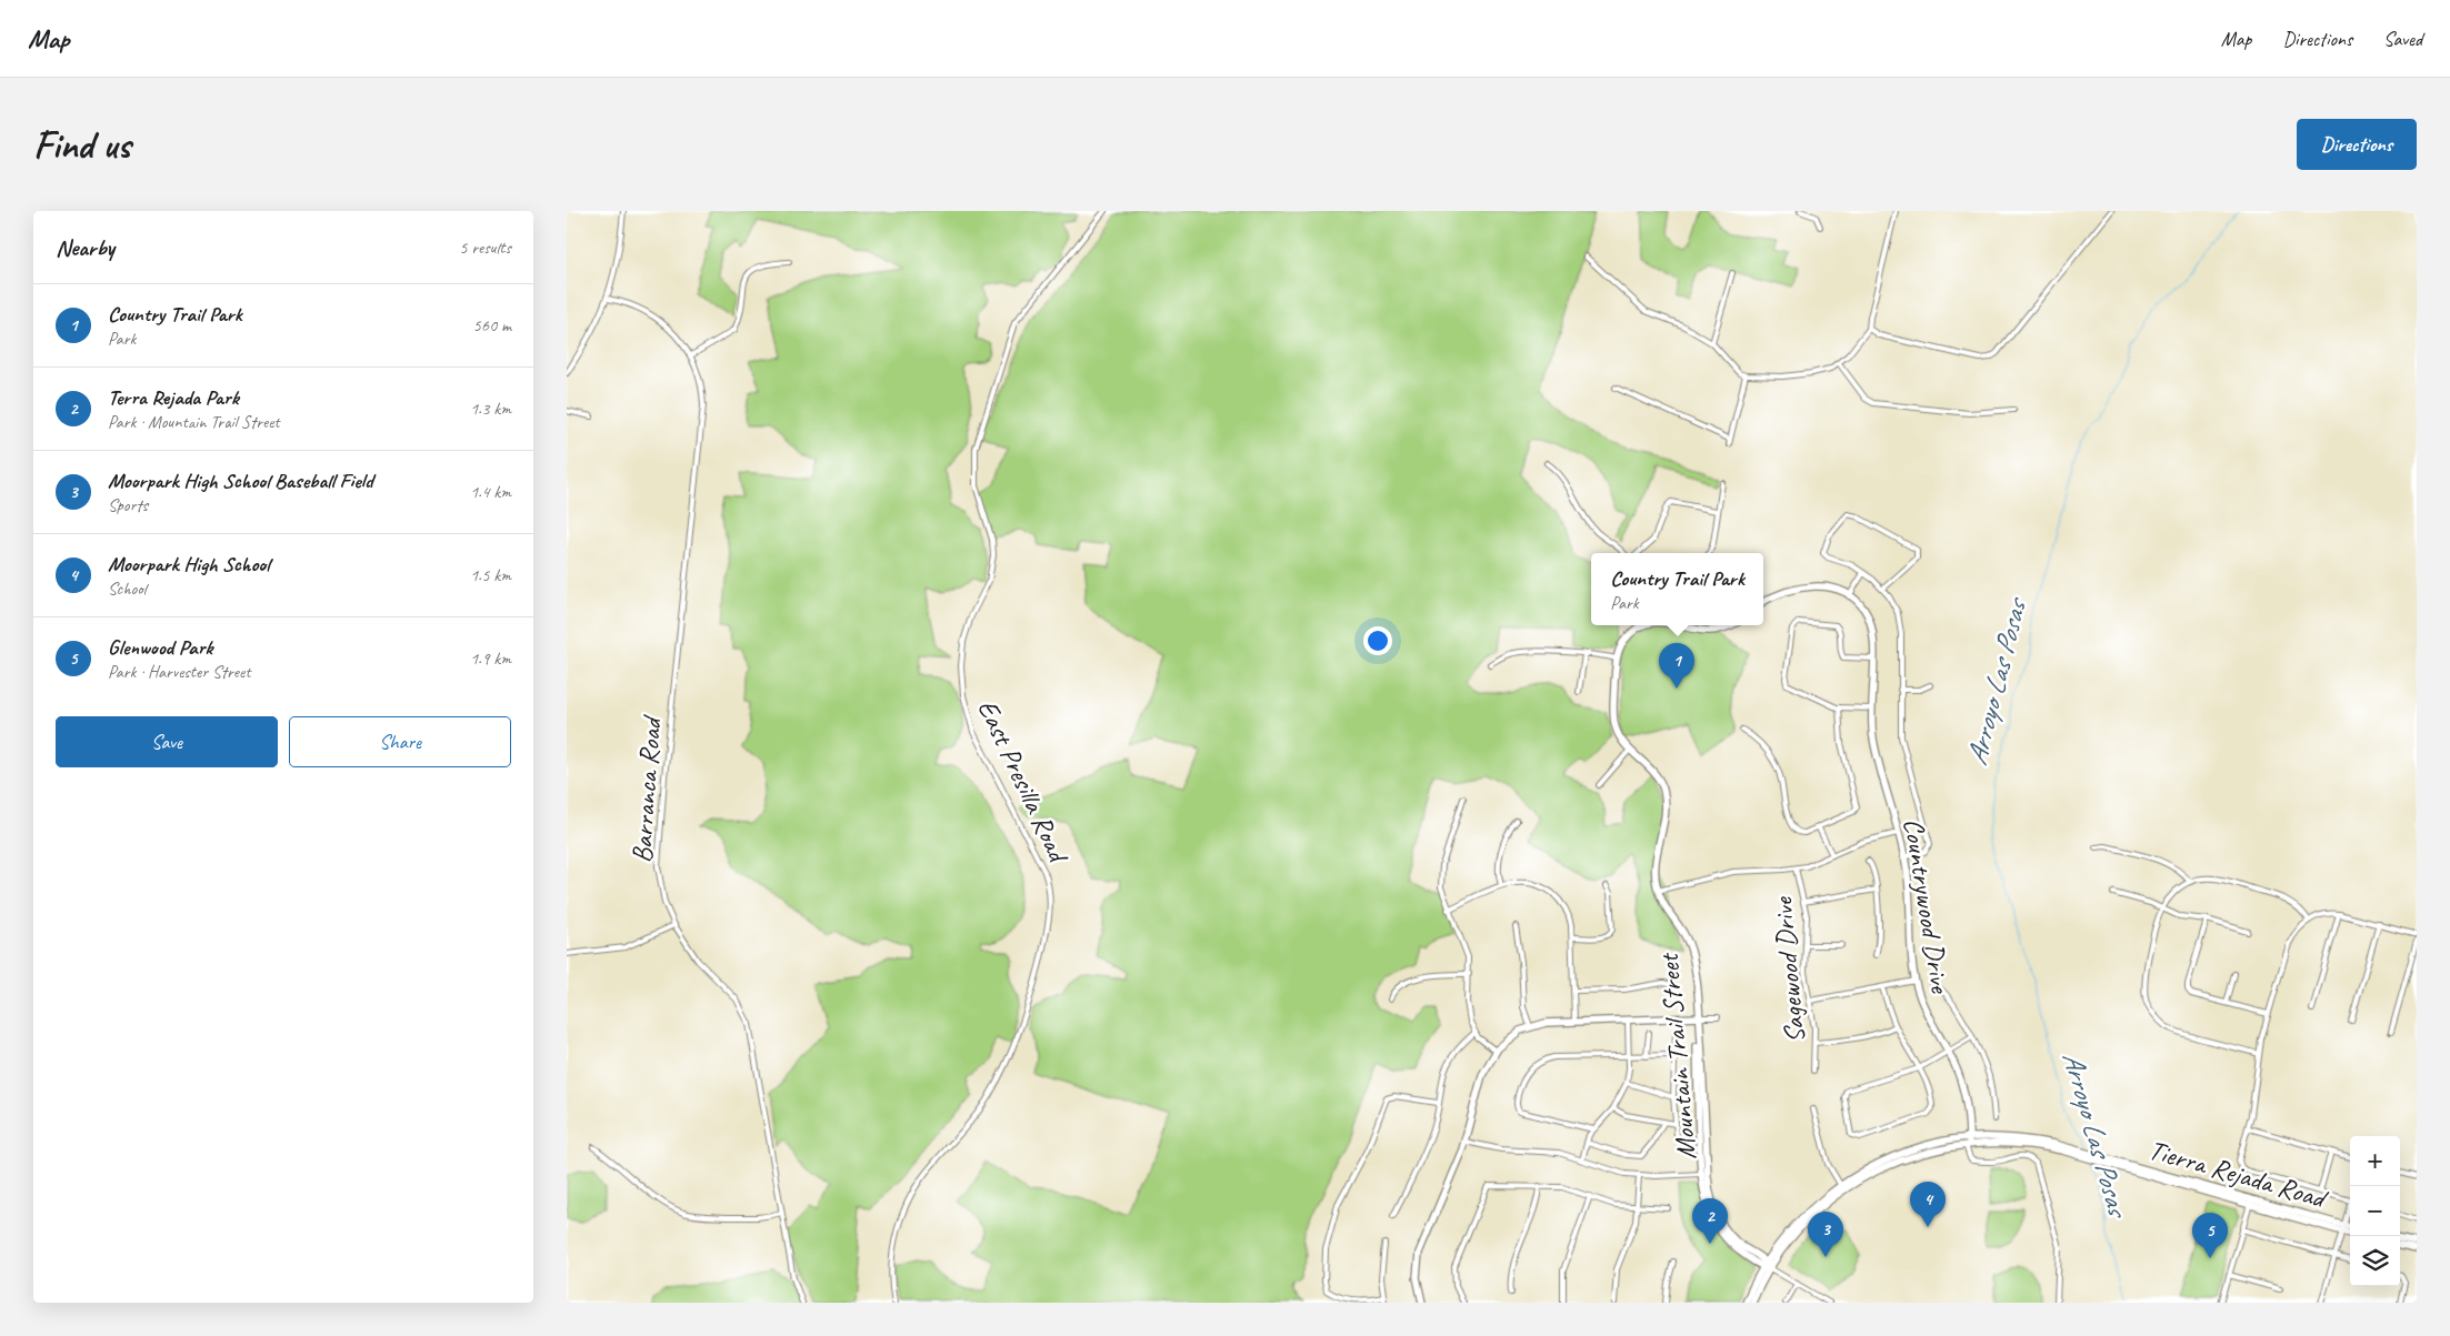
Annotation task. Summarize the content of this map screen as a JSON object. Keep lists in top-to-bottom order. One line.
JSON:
{"streets":{"street":["East Presilla Road","Barranca Road","Countrywood Drive","Sagewood Drive","Mountain Trail Street","Tierra Rejada Road"]},"crossings":[["Countrywood Drive","Tierra Rejada Road"],["Mountain Trail Street","Tierra Rejada Road"]],"water":["Arroyo Las Posas"],"page":{"header":"Map","nav":["Map","Directions","Saved"],"buttons":["Directions",["Save","Share"]],"title":"Find us","heading":["Nearby","5 results"],"list":[{"mark":"1","name":"Country Trail Park","note":"Park","value":"560 m"},{"mark":"2","name":"Terra Rejada Park","note":"Park · Mountain Trail Street","value":"1.3 km"},{"mark":"3","name":"Moorpark High School Baseball Field","note":"Sports","value":"1.4 km"},{"mark":"4","name":"Moorpark High School","note":"School","value":"1.5 km"},{"mark":"5","name":"Glenwood Park","note":"Park · Harvester Street","value":"1.9 km"}],"popup":["Country Trail Park","Park"],"pins":["1","4","2","3","5"],"map_buttons":["+","−"]}}
